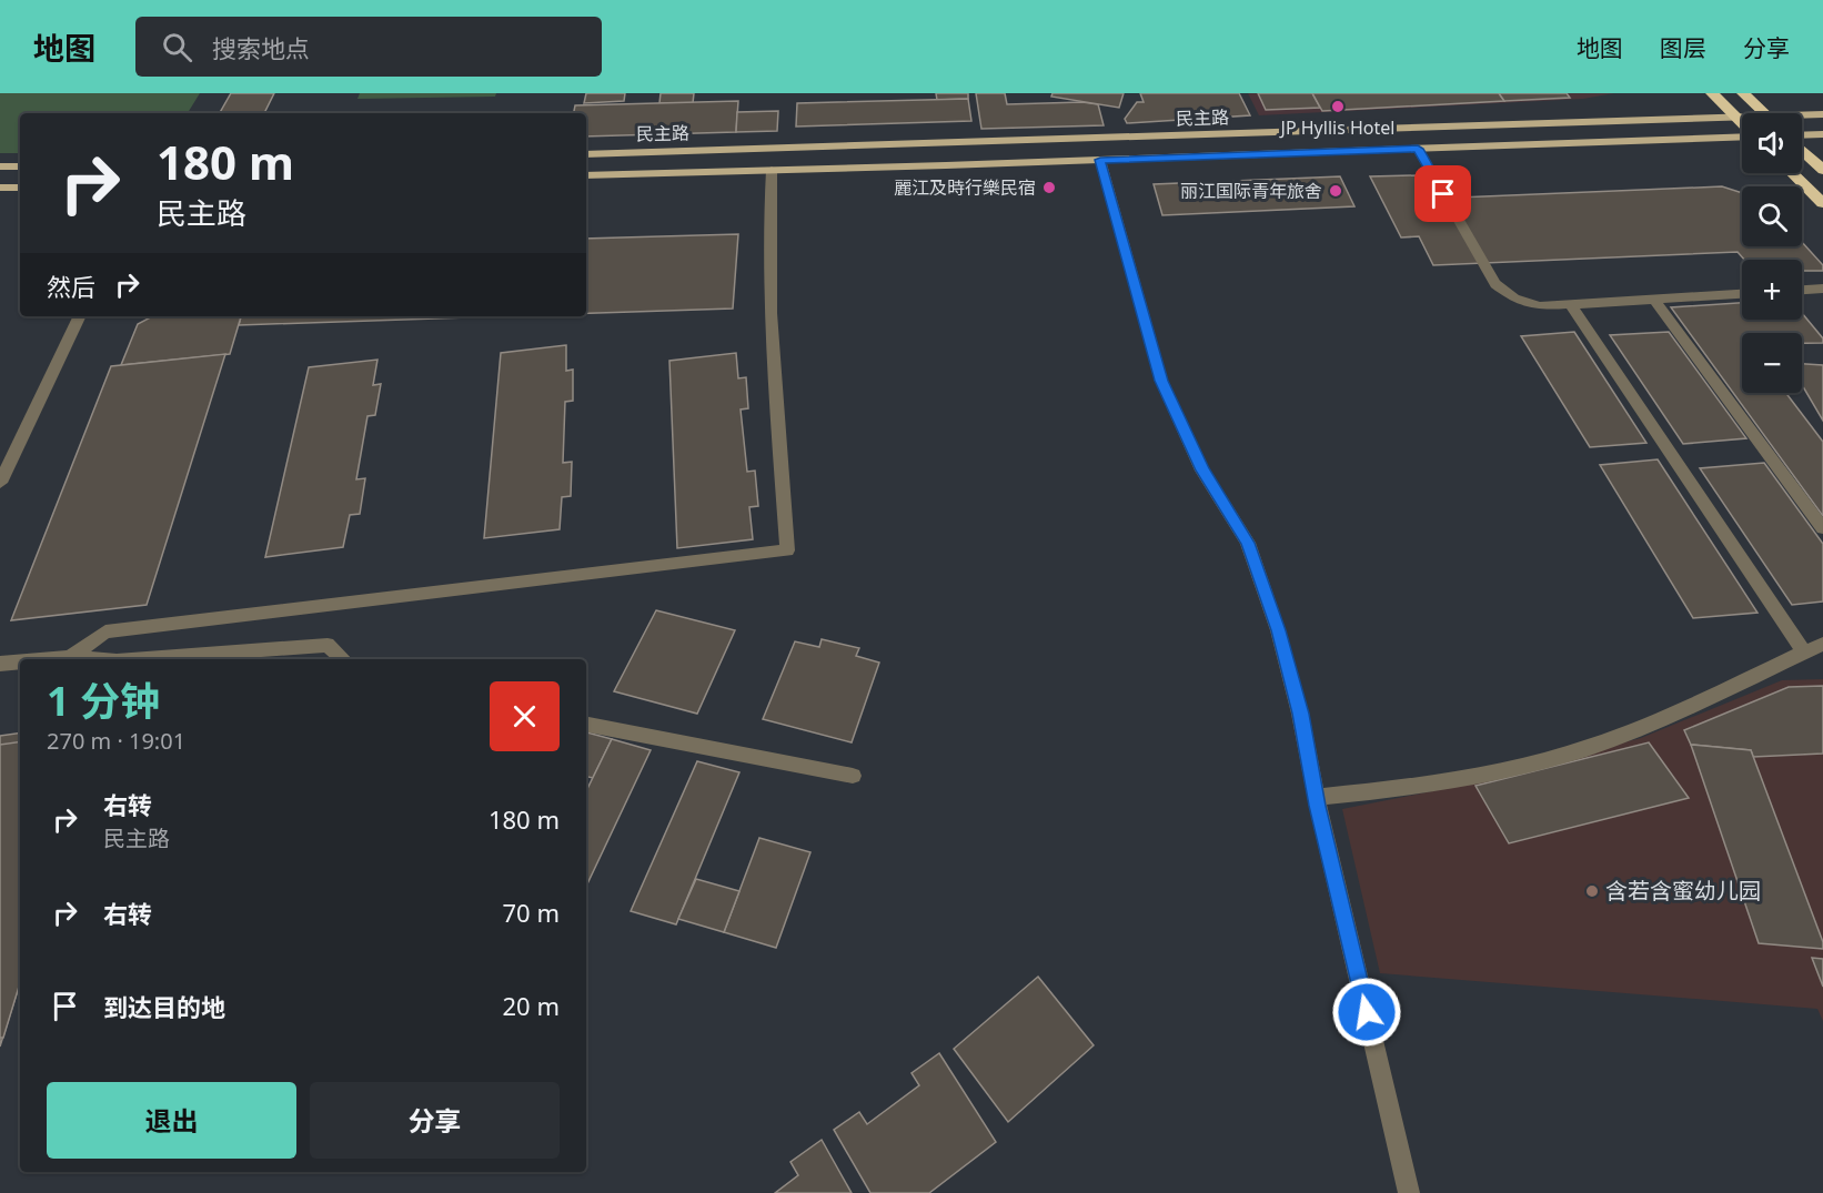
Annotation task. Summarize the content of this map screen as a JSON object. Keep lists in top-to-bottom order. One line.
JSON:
{"streets":{"main road":["民主路"]},"places":["JP Hyllis Hotel","麗江及時行樂民宿","丽江国际青年旅舍","含若含蜜幼儿园"],"page":{"header":"地图","search":"搜索地点","nav":["地图","图层","分享"],"map_buttons":["+","−"],"turn":["180 m","民主路"],"then":"然后","heading":["1 分钟","270 m · 19:01"],"list":[{"name":"右转","note":"民主路","value":"180 m"},{"name":"右转","value":"70 m"},{"name":"到达目的地","value":"20 m"}],"buttons":["退出","分享"]}}
